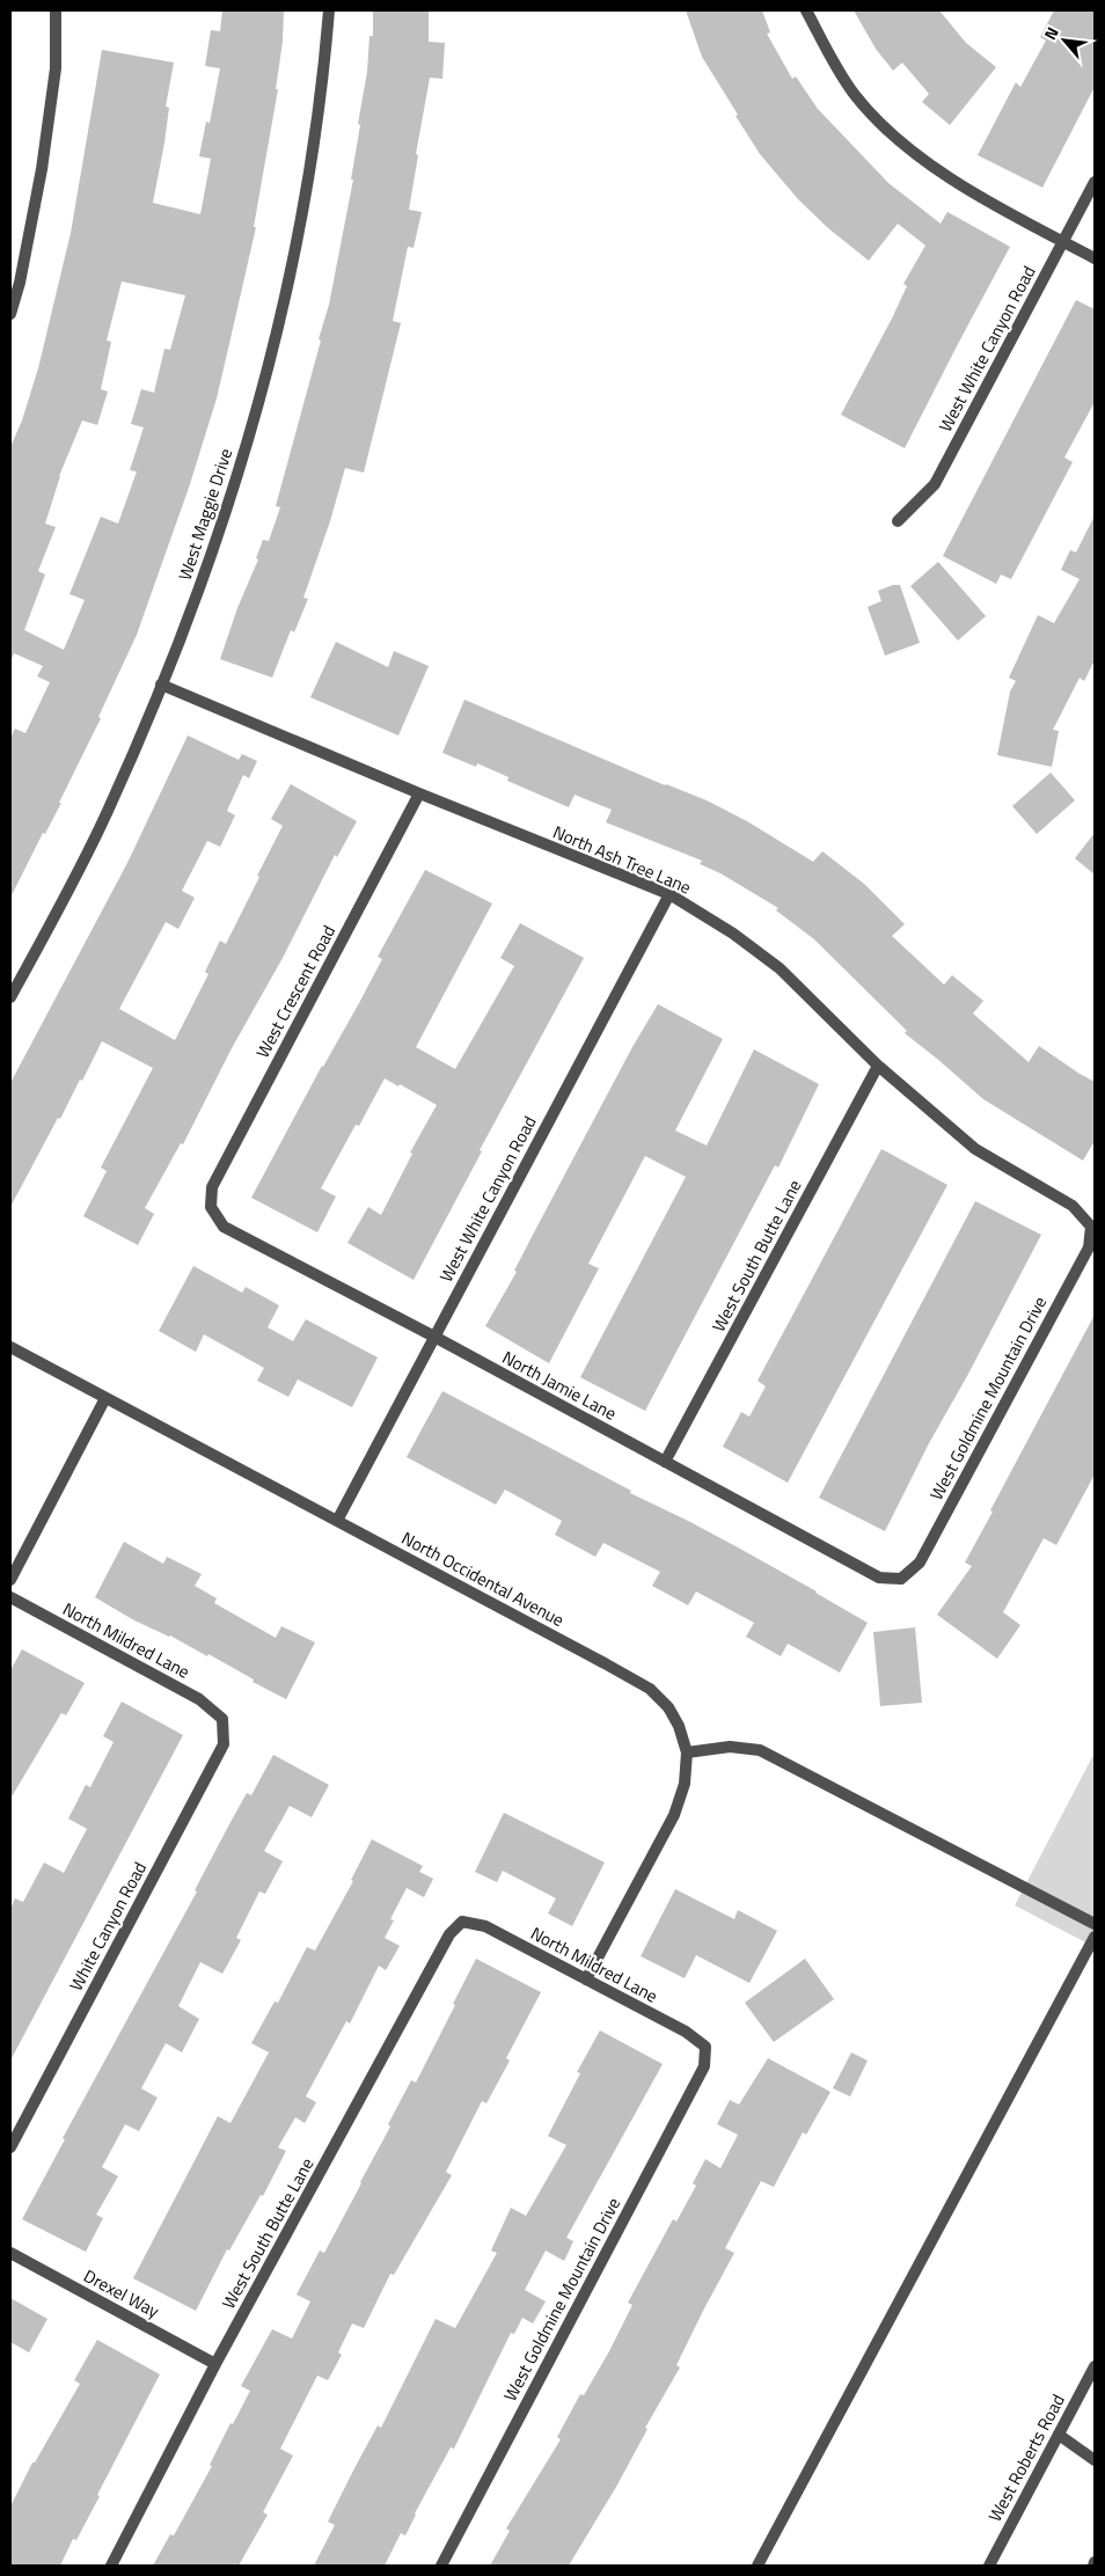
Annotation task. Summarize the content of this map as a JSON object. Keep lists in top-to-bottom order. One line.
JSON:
{"streets":{"street":["West White Canyon Road","West Maggie Drive","North Ash Tree Lane","West Crescent Road","West South Butte Lane","North Jamie Lane","West Goldmine Mountain Drive","North Occidental Avenue","North Mildred Lane","White Canyon Road","Drexel Way","West Roberts Road"]},"crossings":[["West White Canyon Road","North Ash Tree Lane"],["West White Canyon Road","North Jamie Lane"],["West White Canyon Road","North Occidental Avenue"],["West Maggie Drive","North Ash Tree Lane"],["North Ash Tree Lane","West Crescent Road"],["North Ash Tree Lane","West South Butte Lane"],["North Ash Tree Lane","West Goldmine Mountain Drive"],["West Crescent Road","North Jamie Lane"],["West South Butte Lane","North Jamie Lane"],["West South Butte Lane","North Mildred Lane"],["West South Butte Lane","Drexel Way"],["North Jamie Lane","West Goldmine Mountain Drive"],["West Goldmine Mountain Drive","North Mildred Lane"],["North Occidental Avenue","North Mildred Lane"],["North Mildred Lane","White Canyon Road"]],"north":"top left"}
